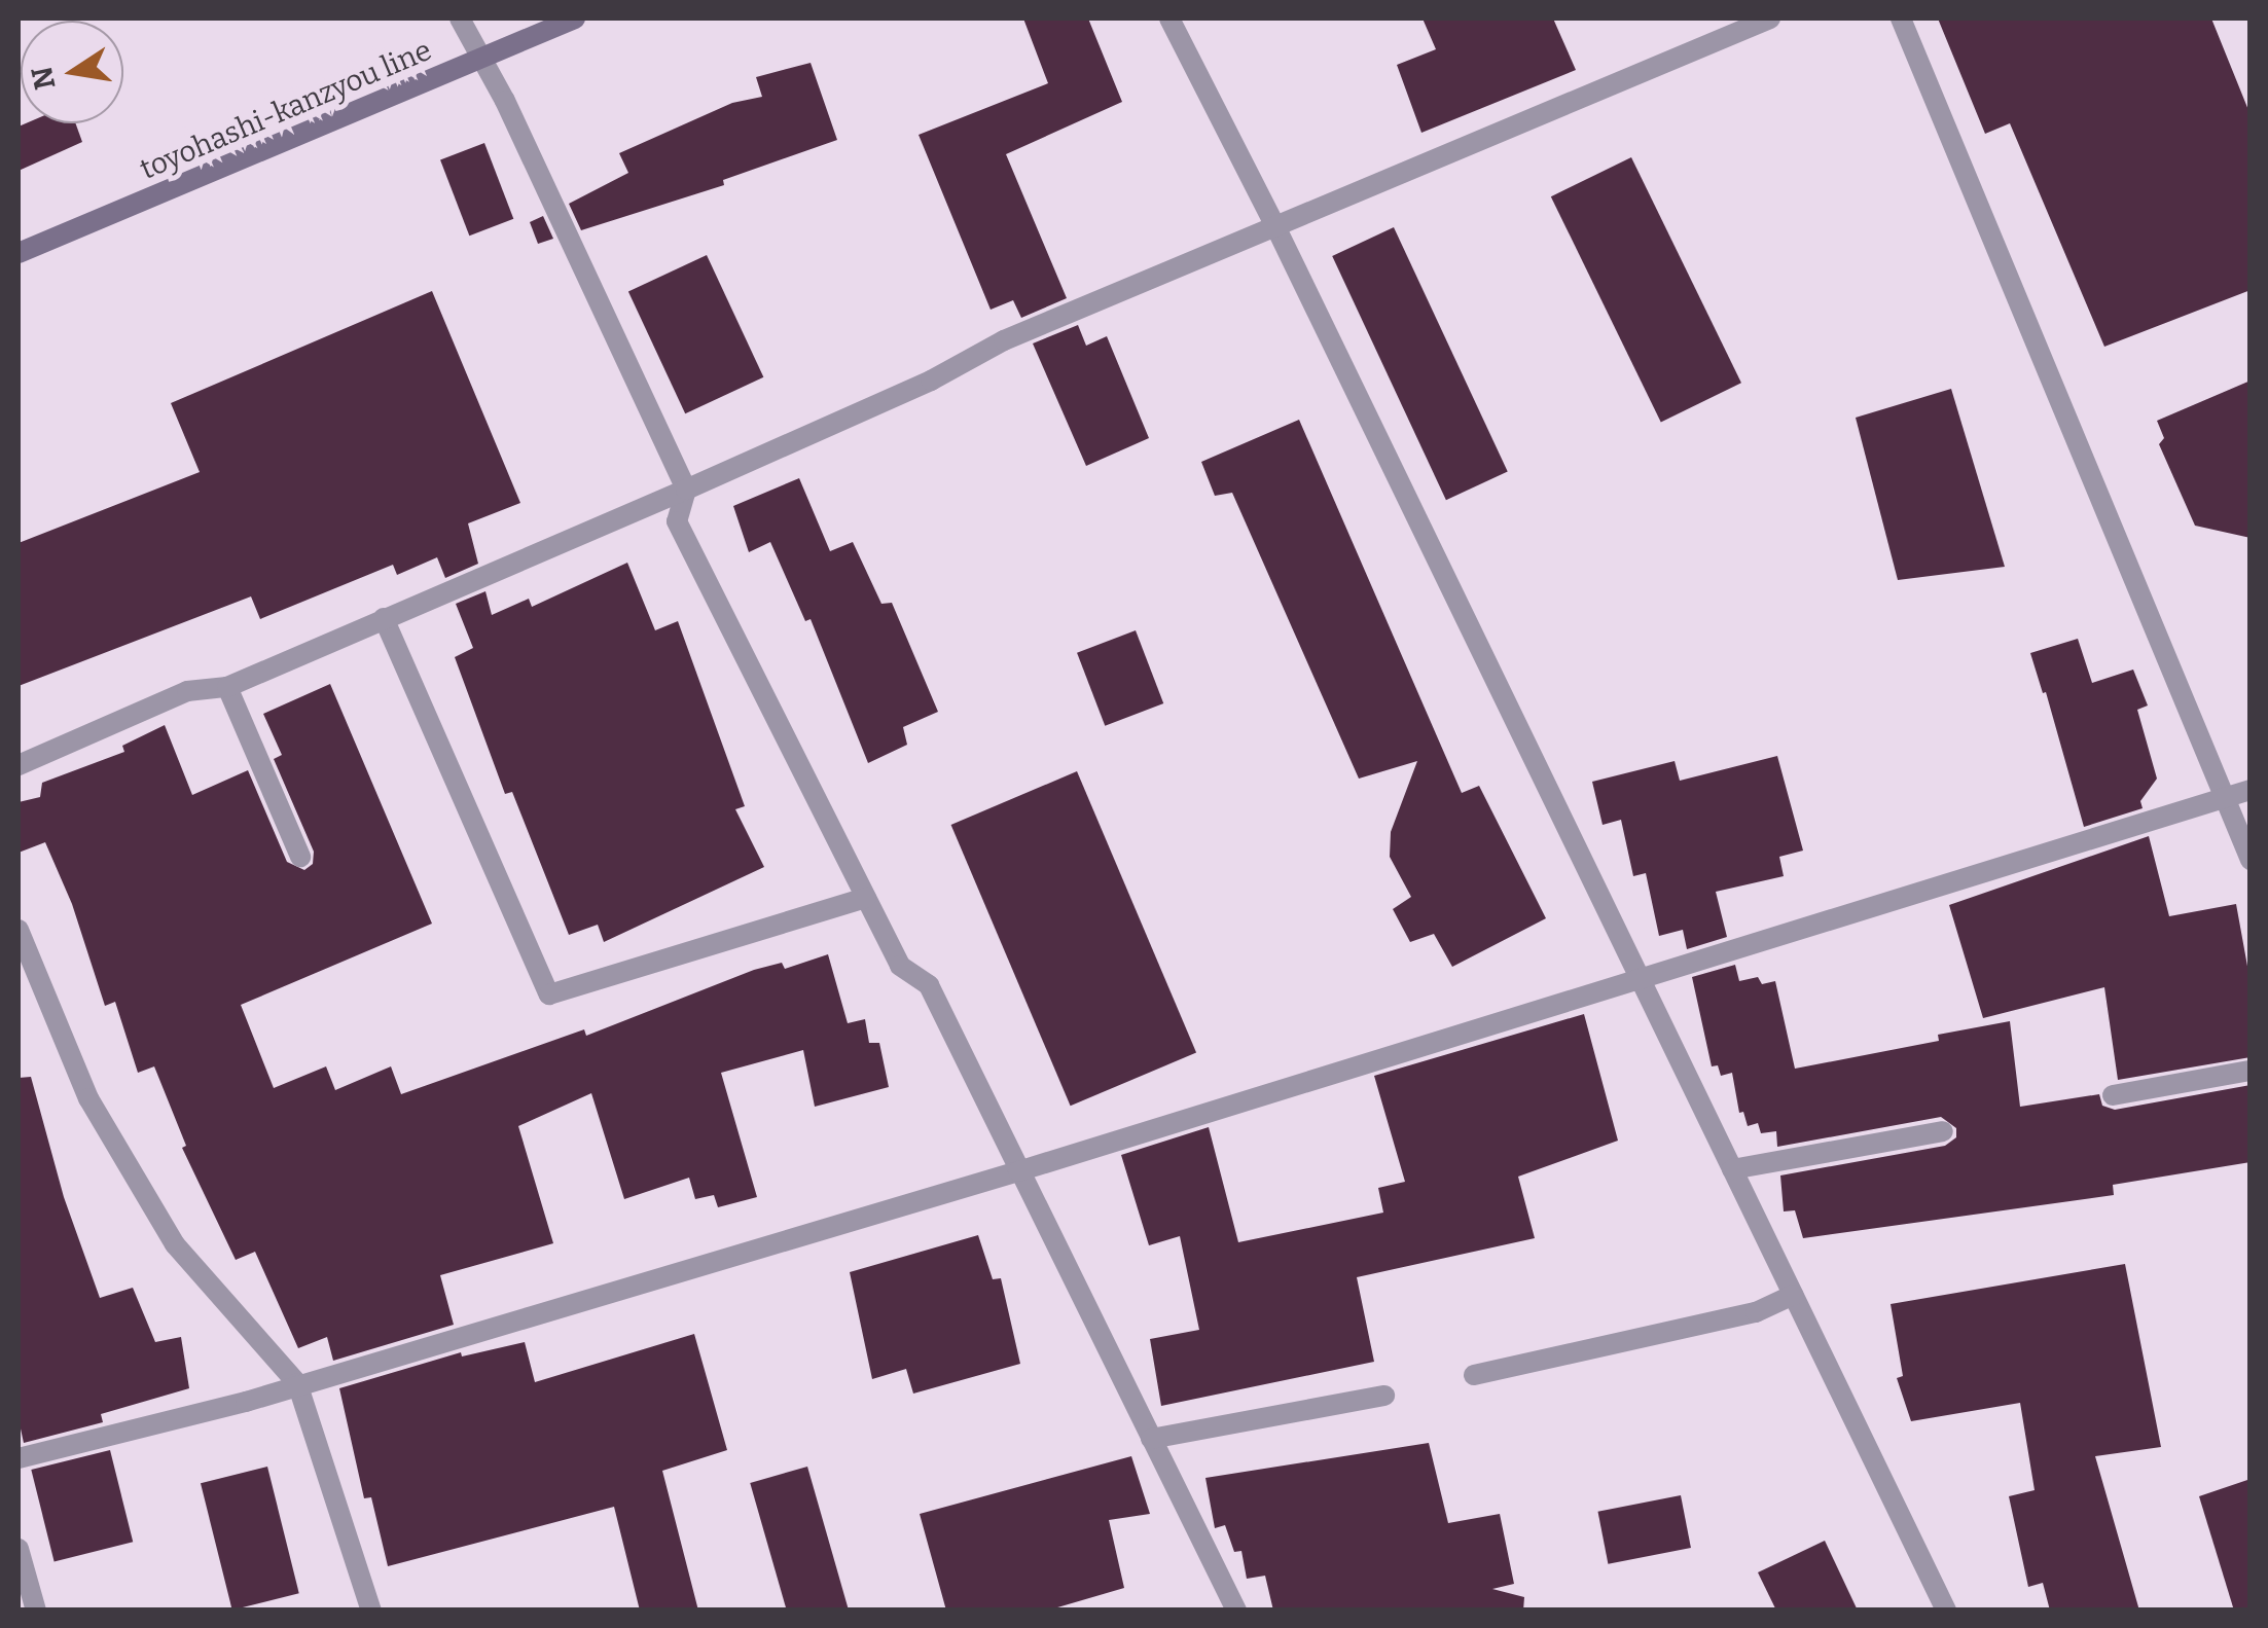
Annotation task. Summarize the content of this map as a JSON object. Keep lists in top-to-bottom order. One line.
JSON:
{"streets":{"main road":["toyohashi-kanzyou line"]},"north":"left"}
